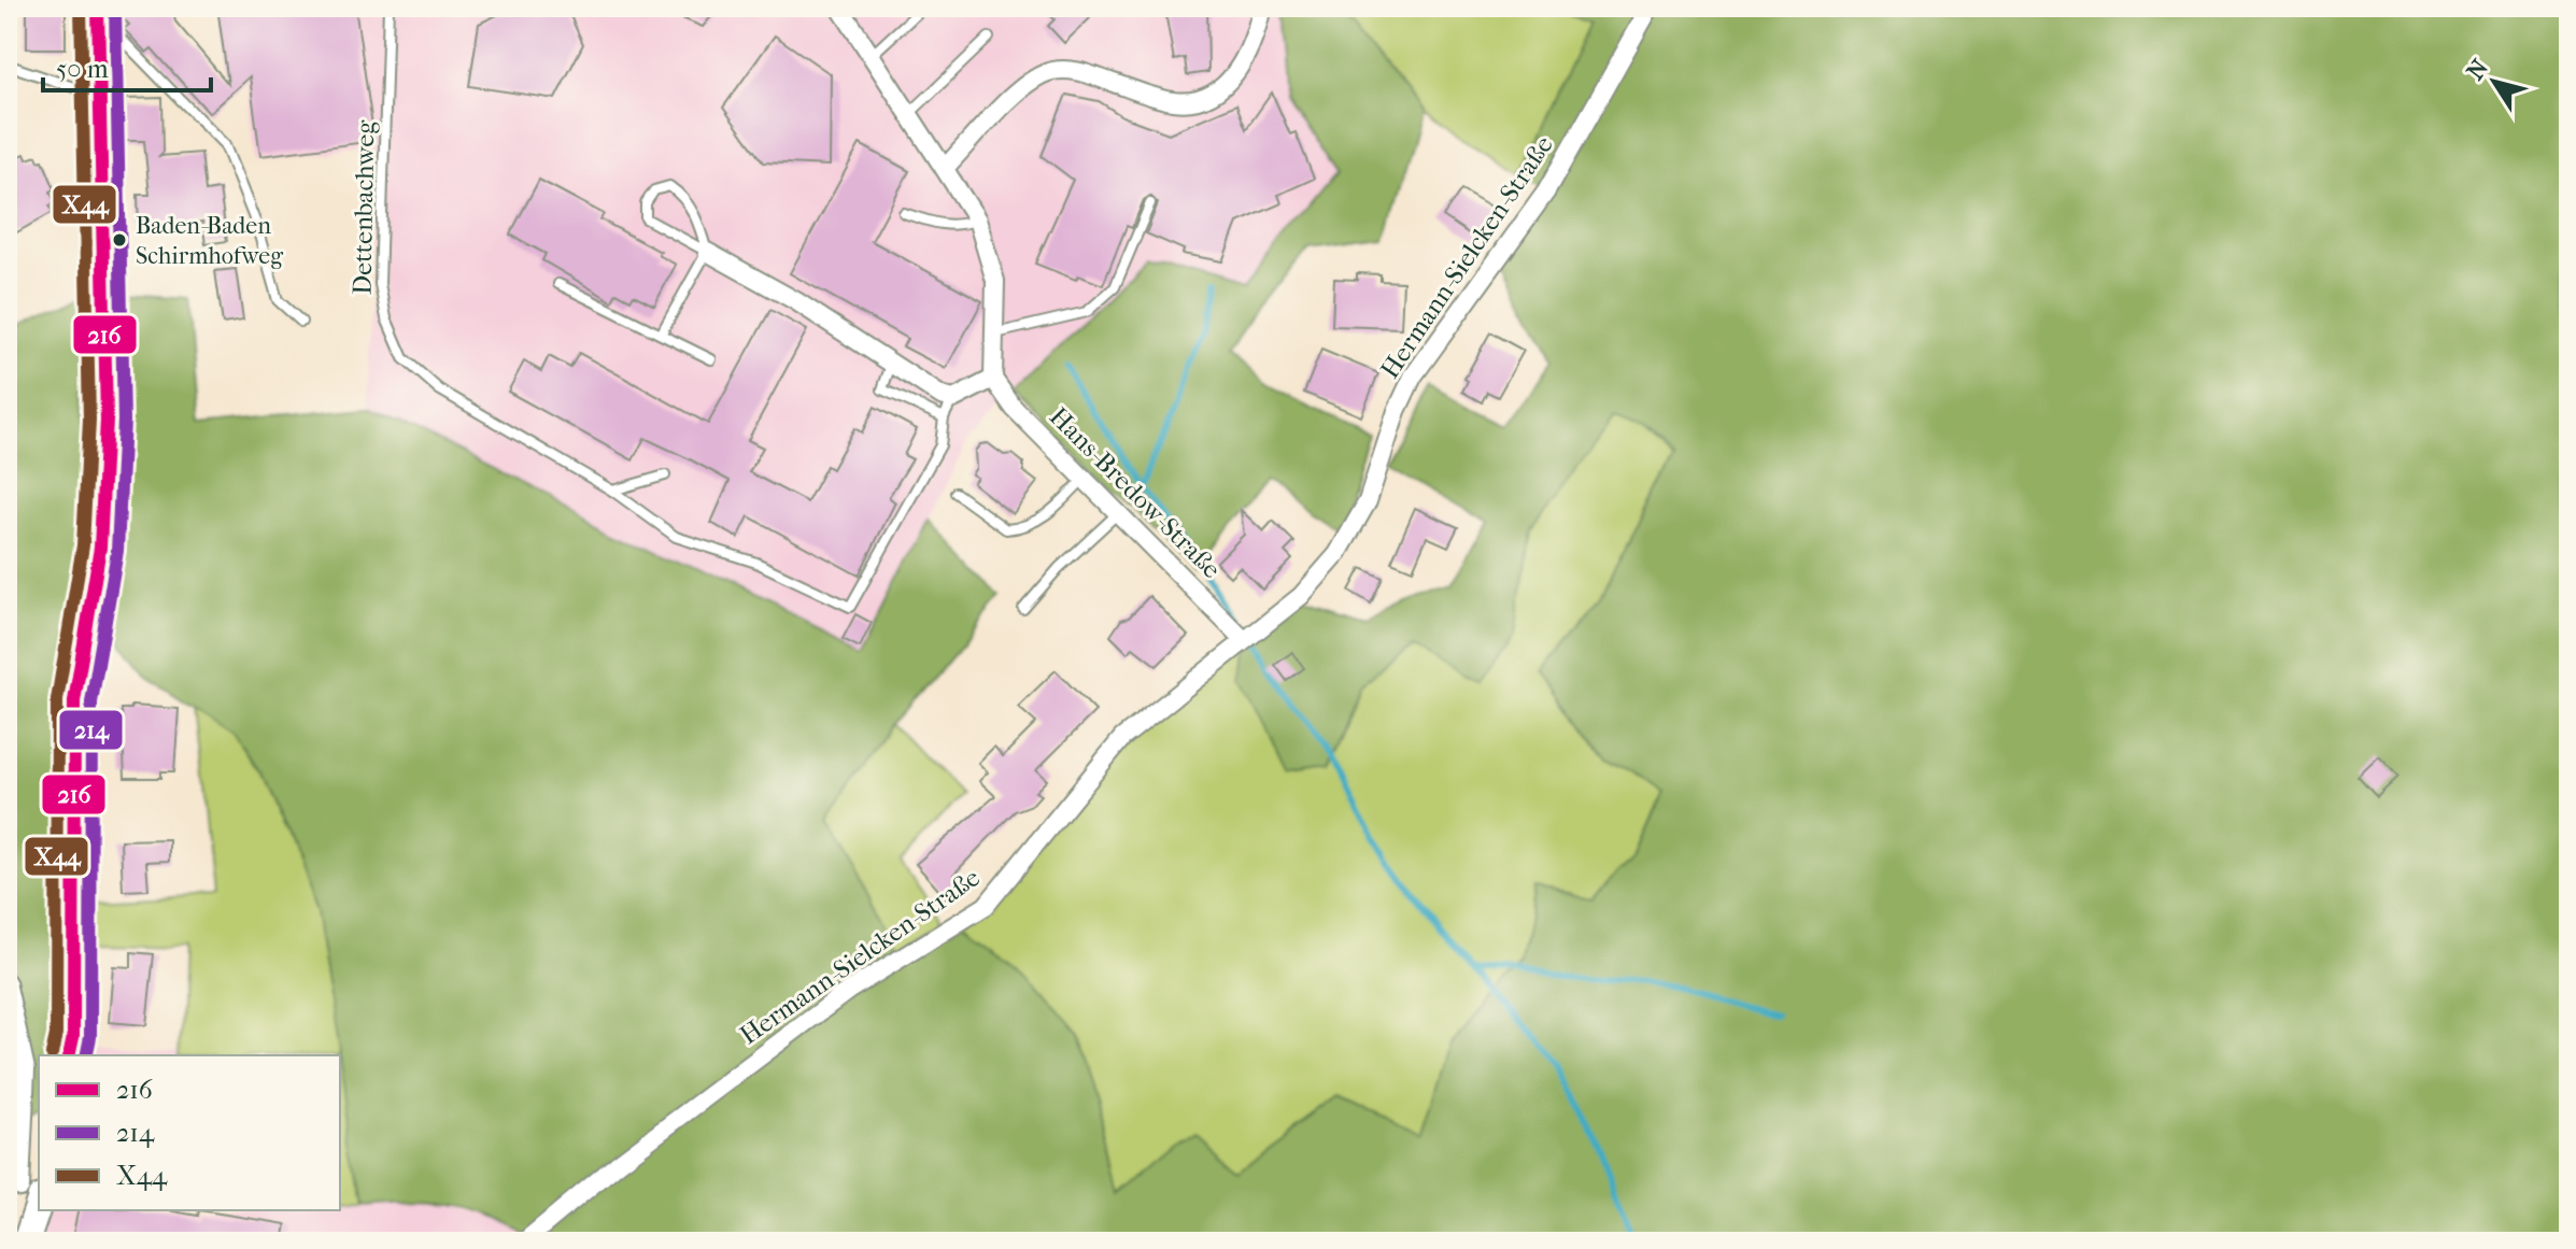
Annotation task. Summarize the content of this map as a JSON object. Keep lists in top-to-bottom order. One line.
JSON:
{"streets":{"street":["Hermann-Sielcken-Straße","Hans-Bredow-Straße"],"lane":["Dettenbachweg"]},"crossings":[["Hermann-Sielcken-Straße","Hans-Bredow-Straße"]],"places":["Baden-Baden Schirmhofweg"],"lines":["transit line 216","transit line 214","transit line X44"],"legend":["216","214","X44"],"scale_bar":"50 m","north":"top left"}
